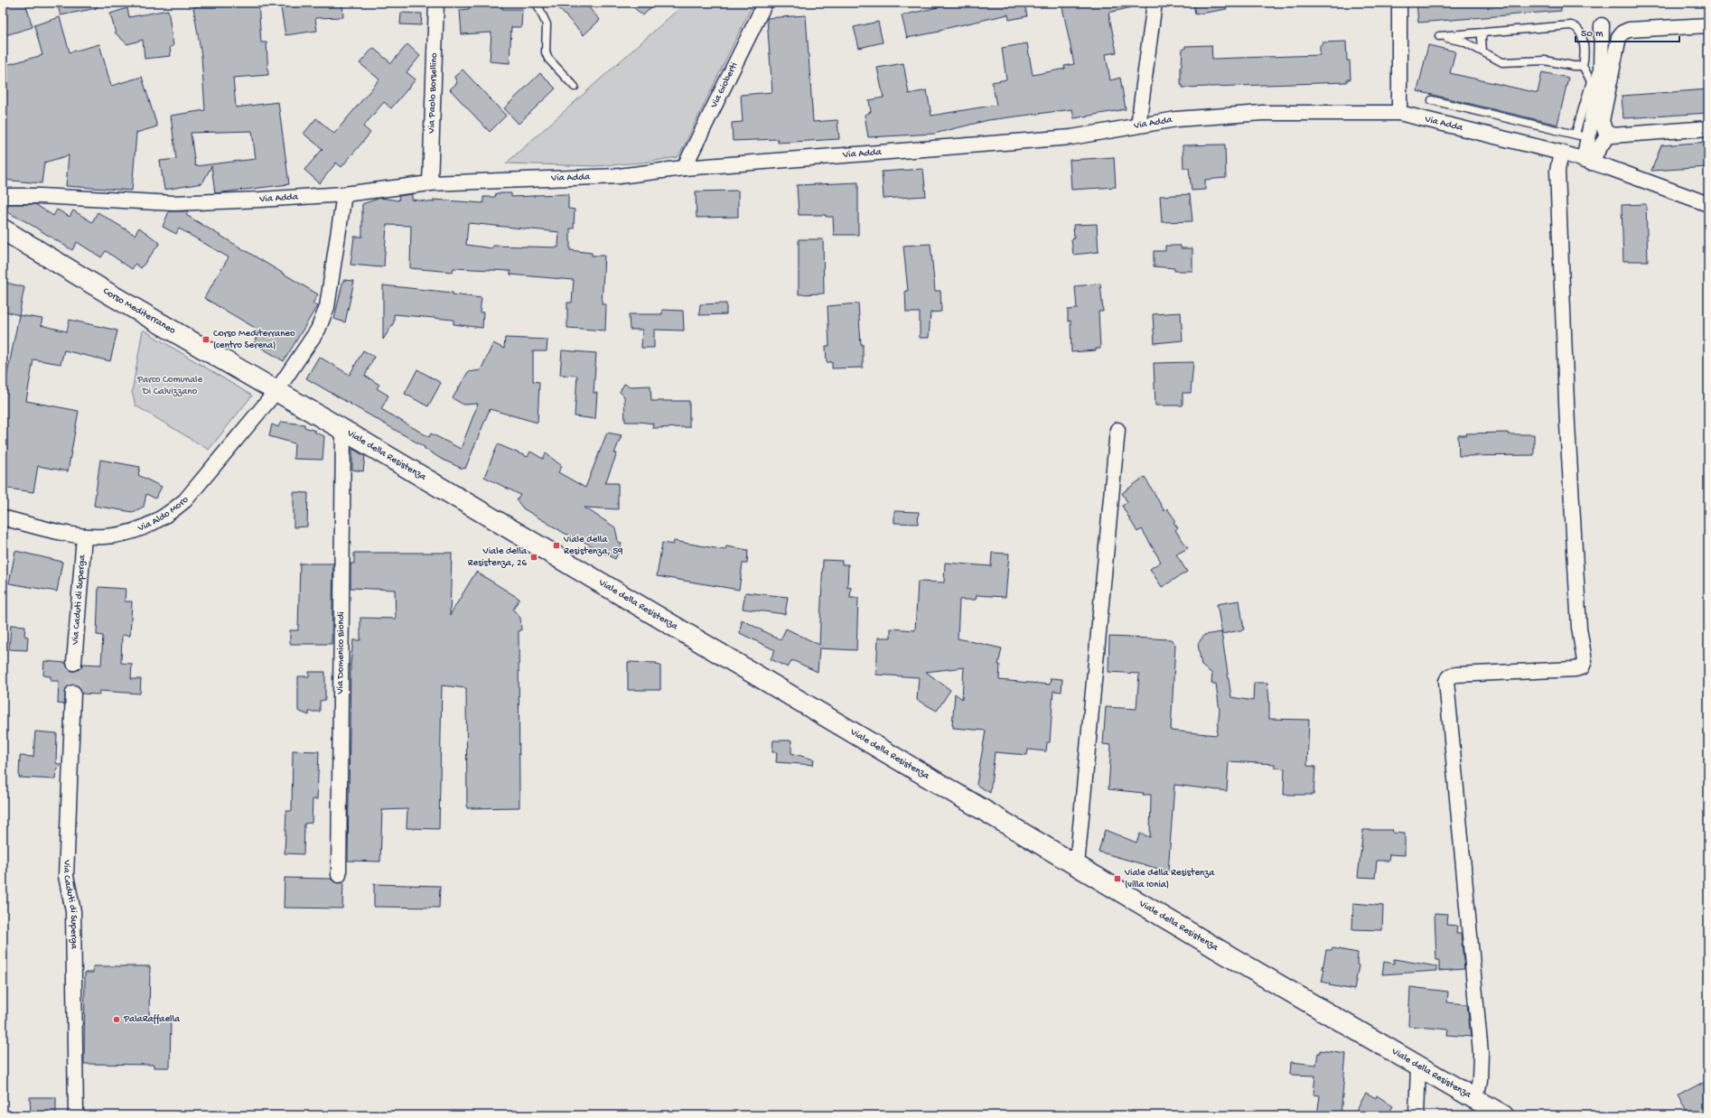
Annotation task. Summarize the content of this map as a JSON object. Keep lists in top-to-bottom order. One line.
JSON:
{"streets":{"main road":["Corso Mediterraneo","Viale della Resistenza"],"street":["Via Gioberti","Via Paolo Borsellino","Via Adda","Via Aldo Moro","Via Caduti di Superga","Via Domenico Biondi"]},"crossings":[["Via Gioberti","Via Adda"],["Via Paolo Borsellino","Via Adda"],["Via Adda","Via Aldo Moro"],["Corso Mediterraneo","Viale della Resistenza"],["Corso Mediterraneo","Via Aldo Moro"],["Viale della Resistenza","Via Aldo Moro"],["Viale della Resistenza","Via Domenico Biondi"],["Via Aldo Moro","Via Caduti di Superga"]],"parks":["Parco Comunale Di Calvizzano"],"places":{"transit":["Corso Mediterraneo (centro Serena)","Viale della Resistenza, 59","Viale della Resistenza, 26","Viale della Resistenza (villa Ionia)"],"other":["PalaRaffaella"]},"scale_bar":"50 m"}
